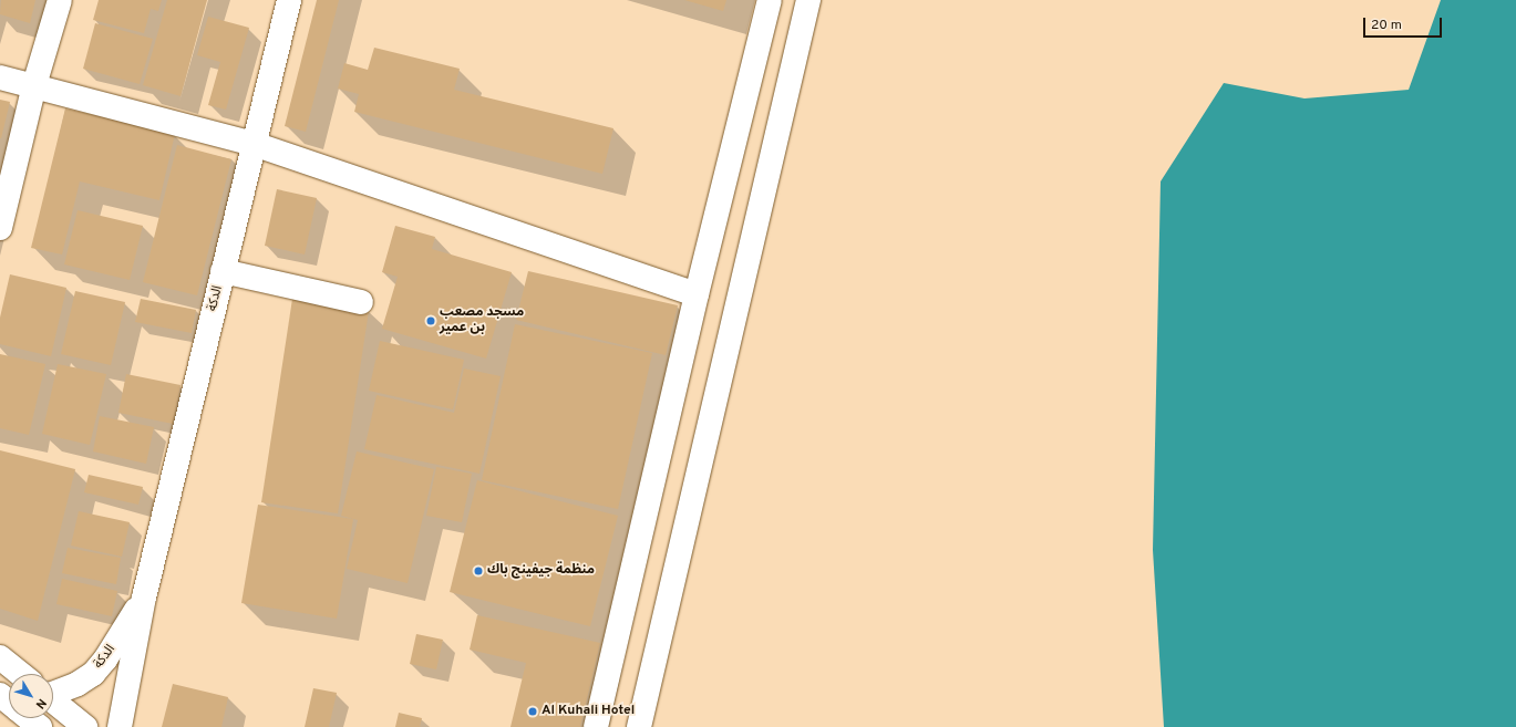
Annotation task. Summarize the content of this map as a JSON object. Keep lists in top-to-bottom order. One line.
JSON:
{"streets":{"street":["الدكة"]},"places":["مسجد مصعب بن عمير","منظمة جيفينج باك","Al Kuhali Hotel"],"scale_bar":"20 m","north":"bottom right"}
